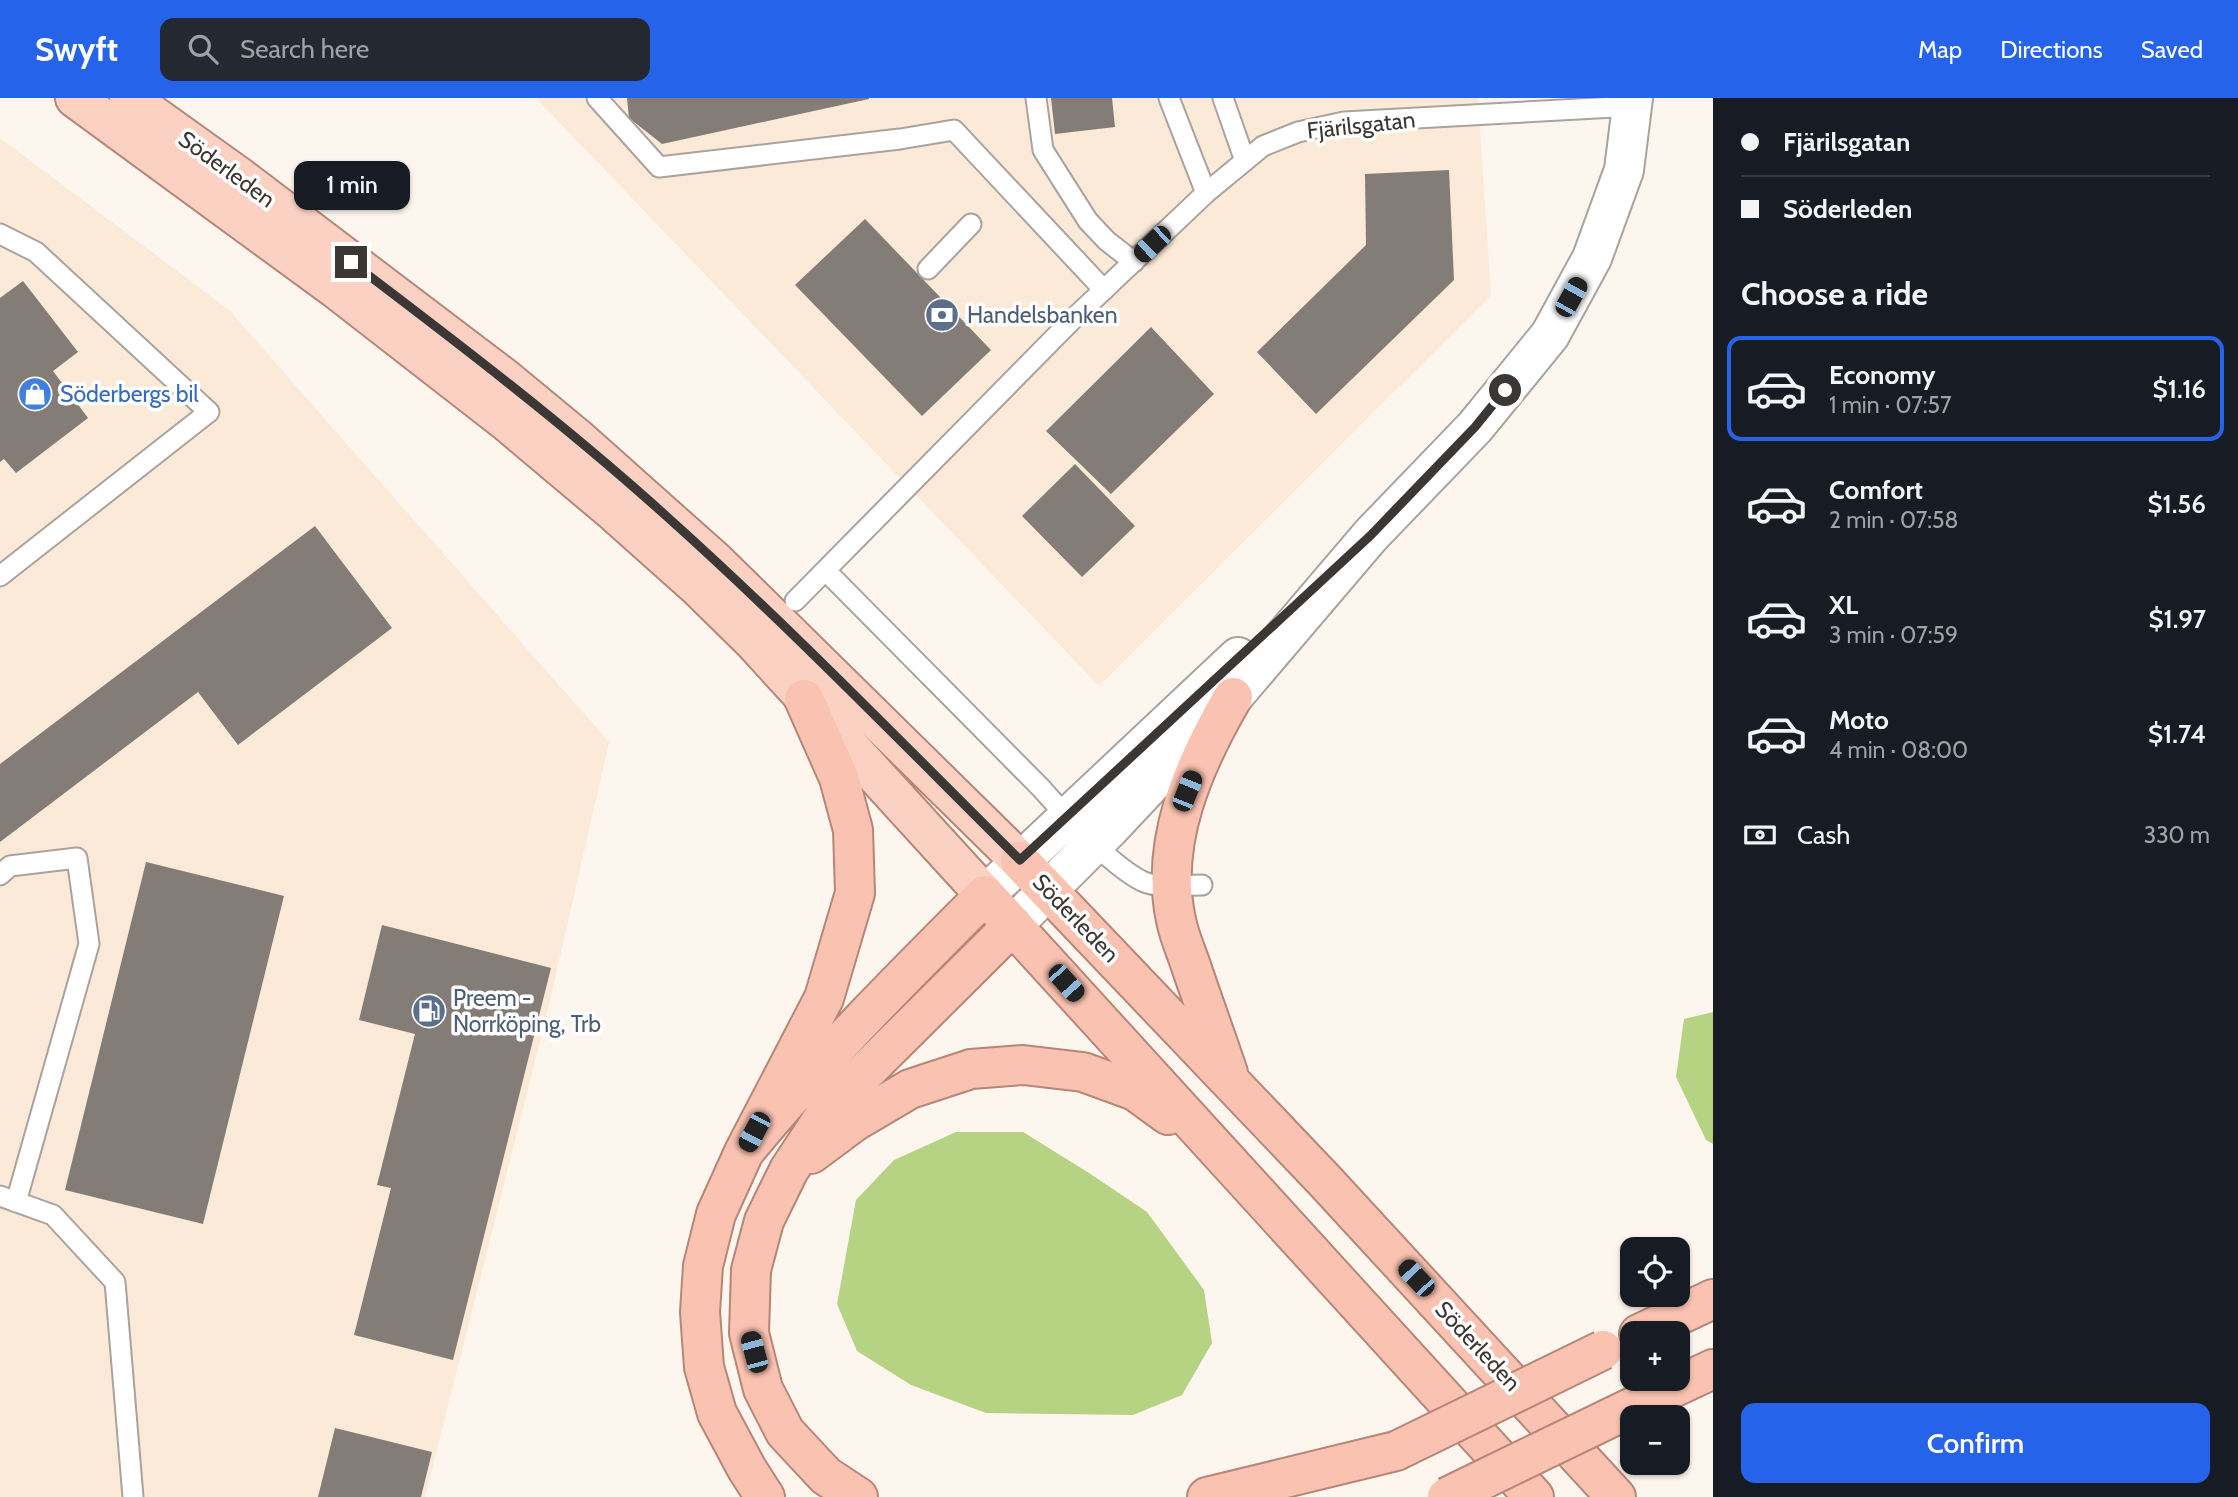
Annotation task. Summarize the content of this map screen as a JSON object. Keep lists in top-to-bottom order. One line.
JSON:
{"streets":{"highway":["Söderleden"],"street":["Fjärilsgatan"]},"crossings":[["Fjärilsgatan","Söderleden"]],"places":{"bank":["Handelsbanken"],"shop":["Söderbergs bil"],"fuel station":["Preem - Norrköping, Trb"]},"page":{"header":"Swyft","search":"Search here","nav":["Map","Directions","Saved"],"banner":["Fjärilsgatan","Söderleden"],"bubble":"1 min","heading":"Choose a ride","list":[{"name":"Economy","note":"1 min · 07:57","value":"$1.16"},{"name":"Comfort","note":"2 min · 07:58","value":"$1.56"},{"name":"XL","note":"3 min · 07:59","value":"$1.97"},{"name":"Moto","note":"4 min · 08:00","value":"$1.74"}],"pay":["Cash","330 m"],"map_buttons":["+","−"],"buttons":"Confirm"}}
